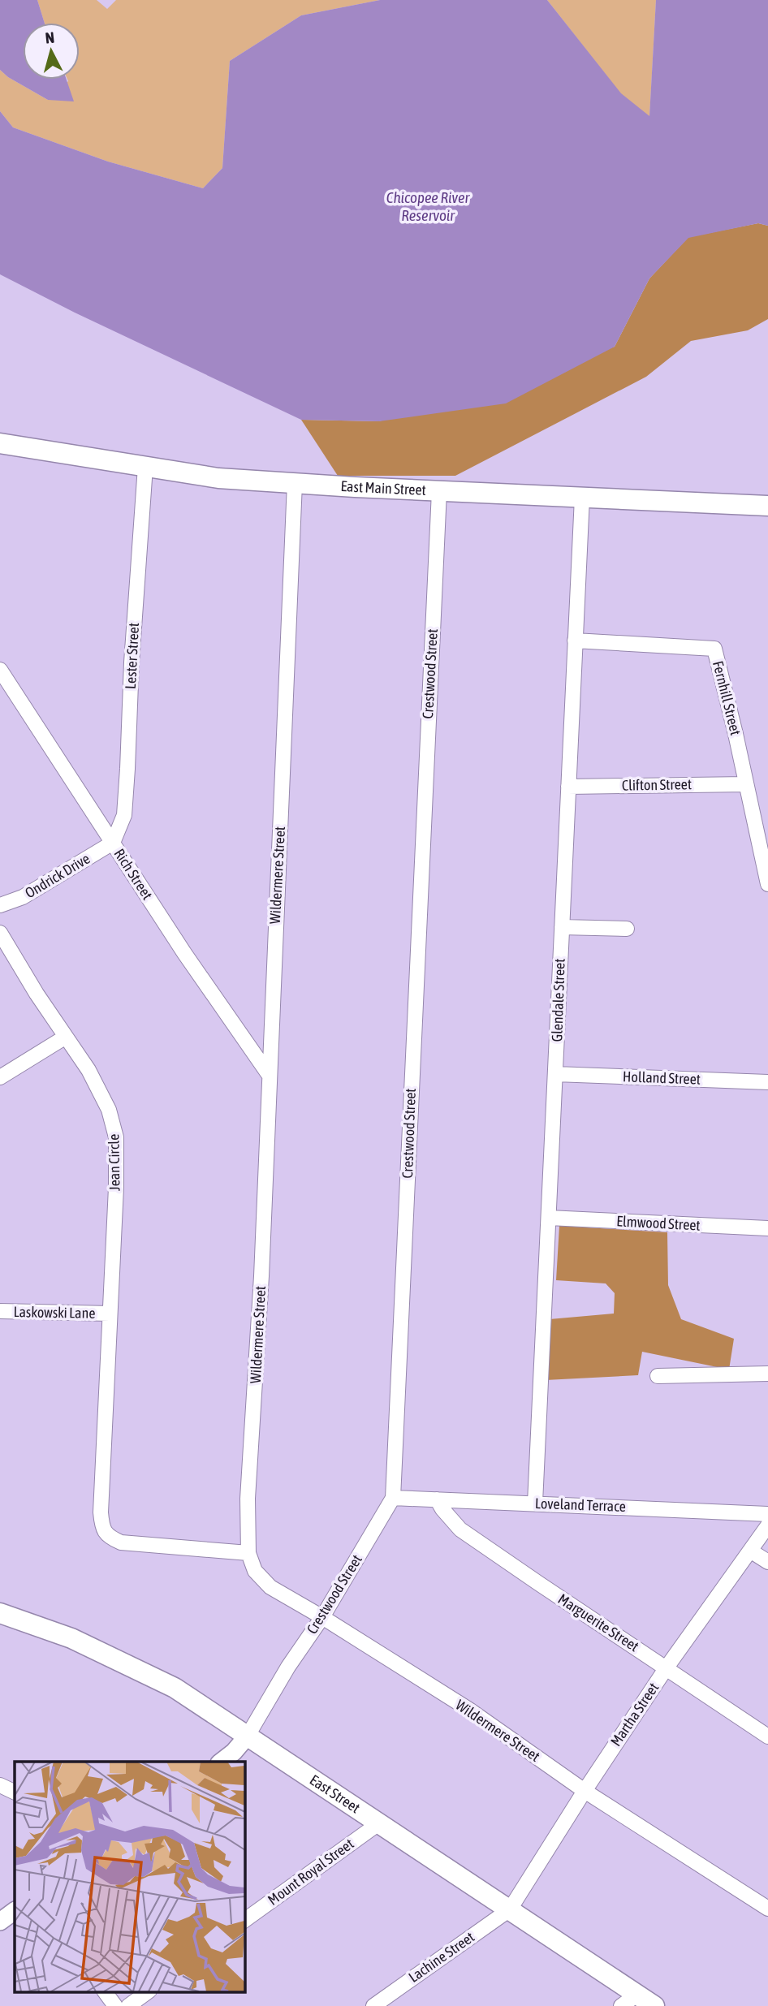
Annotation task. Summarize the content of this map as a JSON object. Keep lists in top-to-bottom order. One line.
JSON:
{"streets":{"main road":["East Main Street","East Street"],"street":["Lester Street","Crestwood Street","Fernhill Street","Clifton Street","Rich Street","Wildermere Street","Ondrick Drive","Glendale Street","Holland Street","Jean Circle","Elmwood Street","Laskowski Lane","Loveland Terrace","Marguerite Street","Martha Street","Mount Royal Street","Lachine Street"]},"crossings":[["East Main Street","Lester Street"],["East Main Street","Crestwood Street"],["East Main Street","Wildermere Street"],["East Main Street","Glendale Street"],["Lester Street","Rich Street"],["Lester Street","Ondrick Drive"],["Crestwood Street","Wildermere Street"],["Crestwood Street","Loveland Terrace"],["Crestwood Street","East Street"],["Fernhill Street","Clifton Street"],["Fernhill Street","Glendale Street"],["Clifton Street","Glendale Street"],["Rich Street","Wildermere Street"],["Rich Street","Ondrick Drive"],["Wildermere Street","Jean Circle"],["Wildermere Street","Martha Street"],["Glendale Street","Holland Street"],["Glendale Street","Elmwood Street"],["Glendale Street","Loveland Terrace"],["Jean Circle","Laskowski Lane"],["Loveland Terrace","Marguerite Street"],["Marguerite Street","Martha Street"],["Martha Street","East Street"],["Martha Street","Lachine Street"],["East Street","Mount Royal Street"],["East Street","Lachine Street"]],"water":["Chicopee River Reservoir"],"north":"top"}
